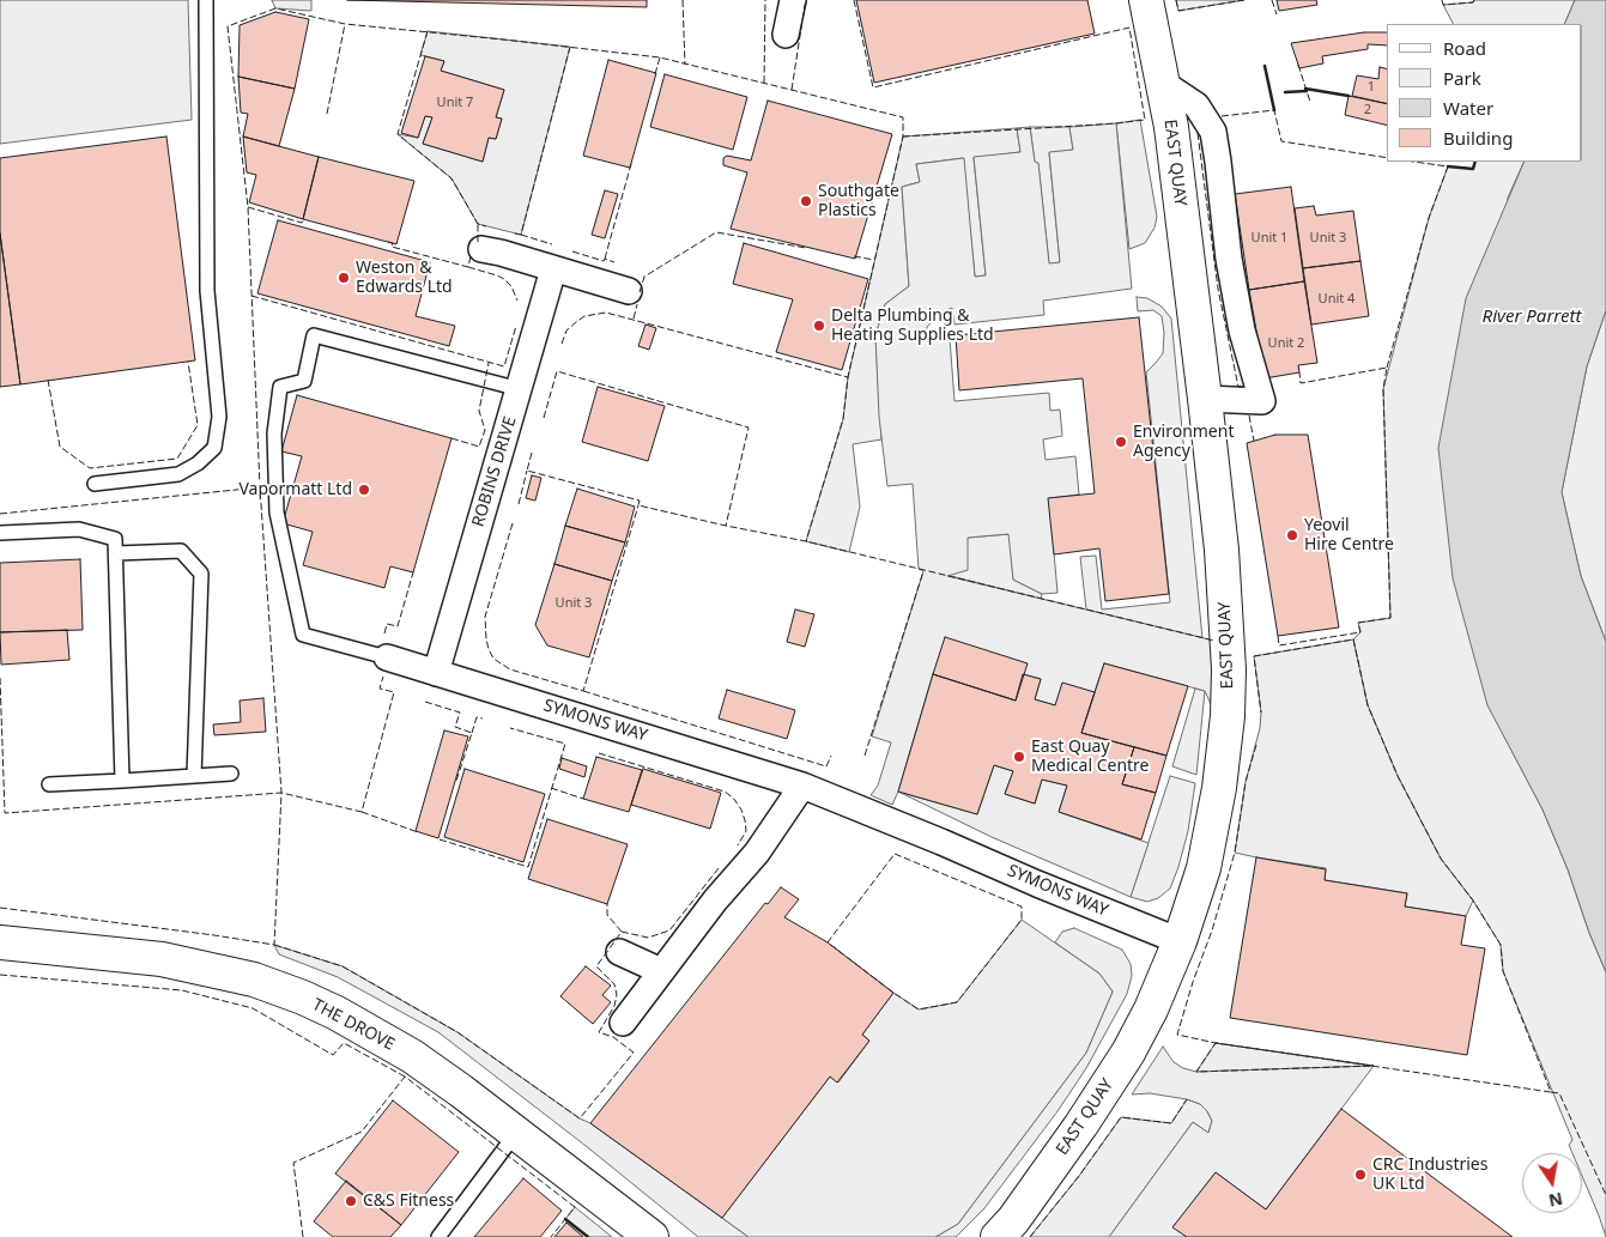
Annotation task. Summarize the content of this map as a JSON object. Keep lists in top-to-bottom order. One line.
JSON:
{"streets":{"street":["EAST QUAY","ROBINS DRIVE","SYMONS WAY","THE DROVE"]},"crossings":[["EAST QUAY","SYMONS WAY"],["ROBINS DRIVE","SYMONS WAY"]],"water":["River Parrett"],"places":["Southgate Plastics","Weston & Edwards Ltd","Delta Plumbing & Heating Supplies Ltd","Environment Agency","Vapormatt Ltd","Yeovil Hire Centre","East Quay Medical Centre","CRC Industries UK Ltd","C&S Fitness"],"house_numbers":["1","Unit 7","2","Unit 1","Unit 3","Unit 4","Unit 2","Unit 3"],"legend":["Road","Park","Water","Building"],"north":"bottom"}
